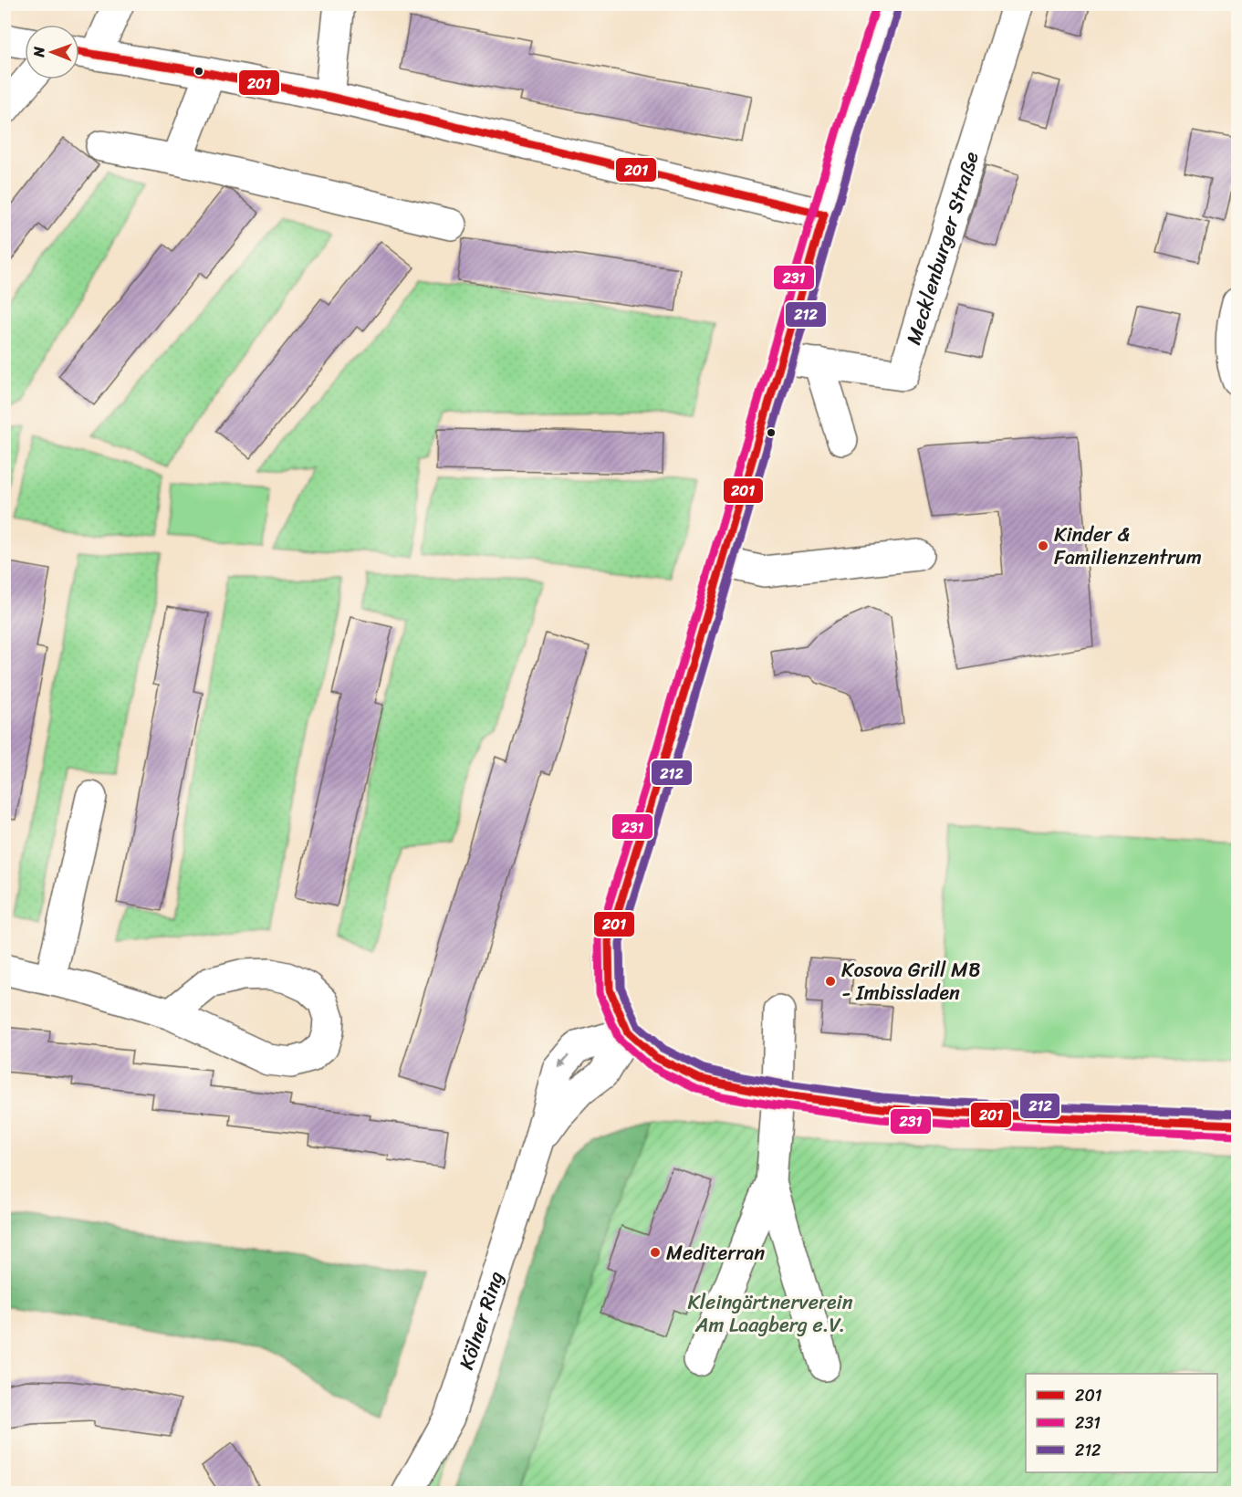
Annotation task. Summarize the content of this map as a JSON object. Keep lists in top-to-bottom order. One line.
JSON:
{"streets":{"street":["Mecklenburger Straße","Kölner Ring"]},"parks":["Kleingärtnerverein Am Laagberg e.V."],"places":["Kinder & Familienzentrum","Kosova Grill MB - Imbissladen","Mediterran"],"lines":["transit line 231","transit line 212","transit line 201"],"legend":["201","231","212"],"north":"left"}
